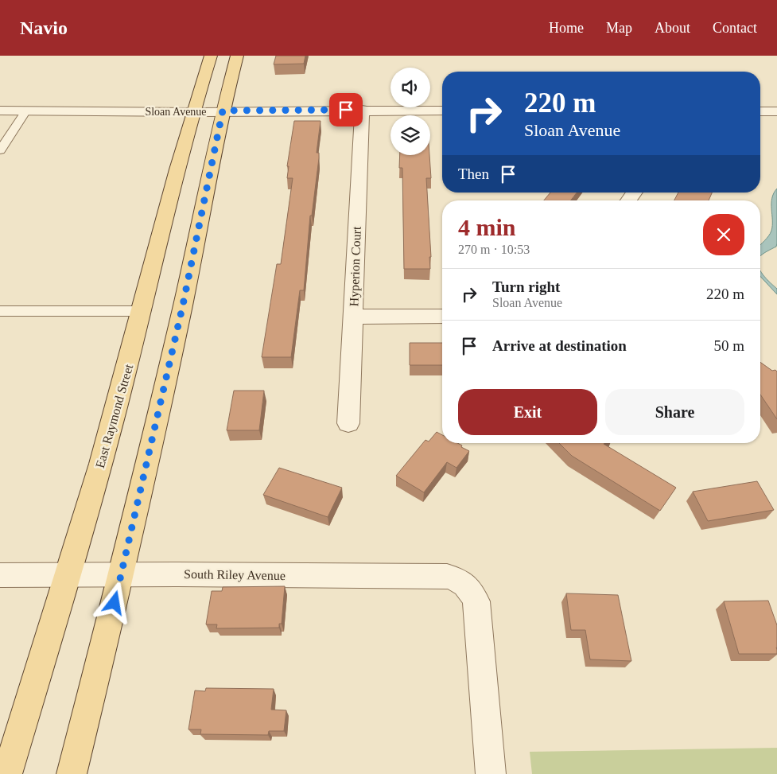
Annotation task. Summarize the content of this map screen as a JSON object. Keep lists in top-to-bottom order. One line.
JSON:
{"streets":{"main road":["East Raymond Street"],"street":["Sloan Avenue","Hyperion Court","South Riley Avenue"]},"crossings":[["Sloan Avenue","Hyperion Court"],["Sloan Avenue","East Raymond Street"],["East Raymond Street","South Riley Avenue"]],"page":{"header":"Navio","nav":["Home","Map","About","Contact"],"turn":["220 m","Sloan Avenue"],"then":"Then","heading":["4 min","270 m · 10:53"],"list":[{"name":"Turn right","note":"Sloan Avenue","value":"220 m"},{"name":"Arrive at destination","value":"50 m"}],"buttons":["Exit","Share"]}}
